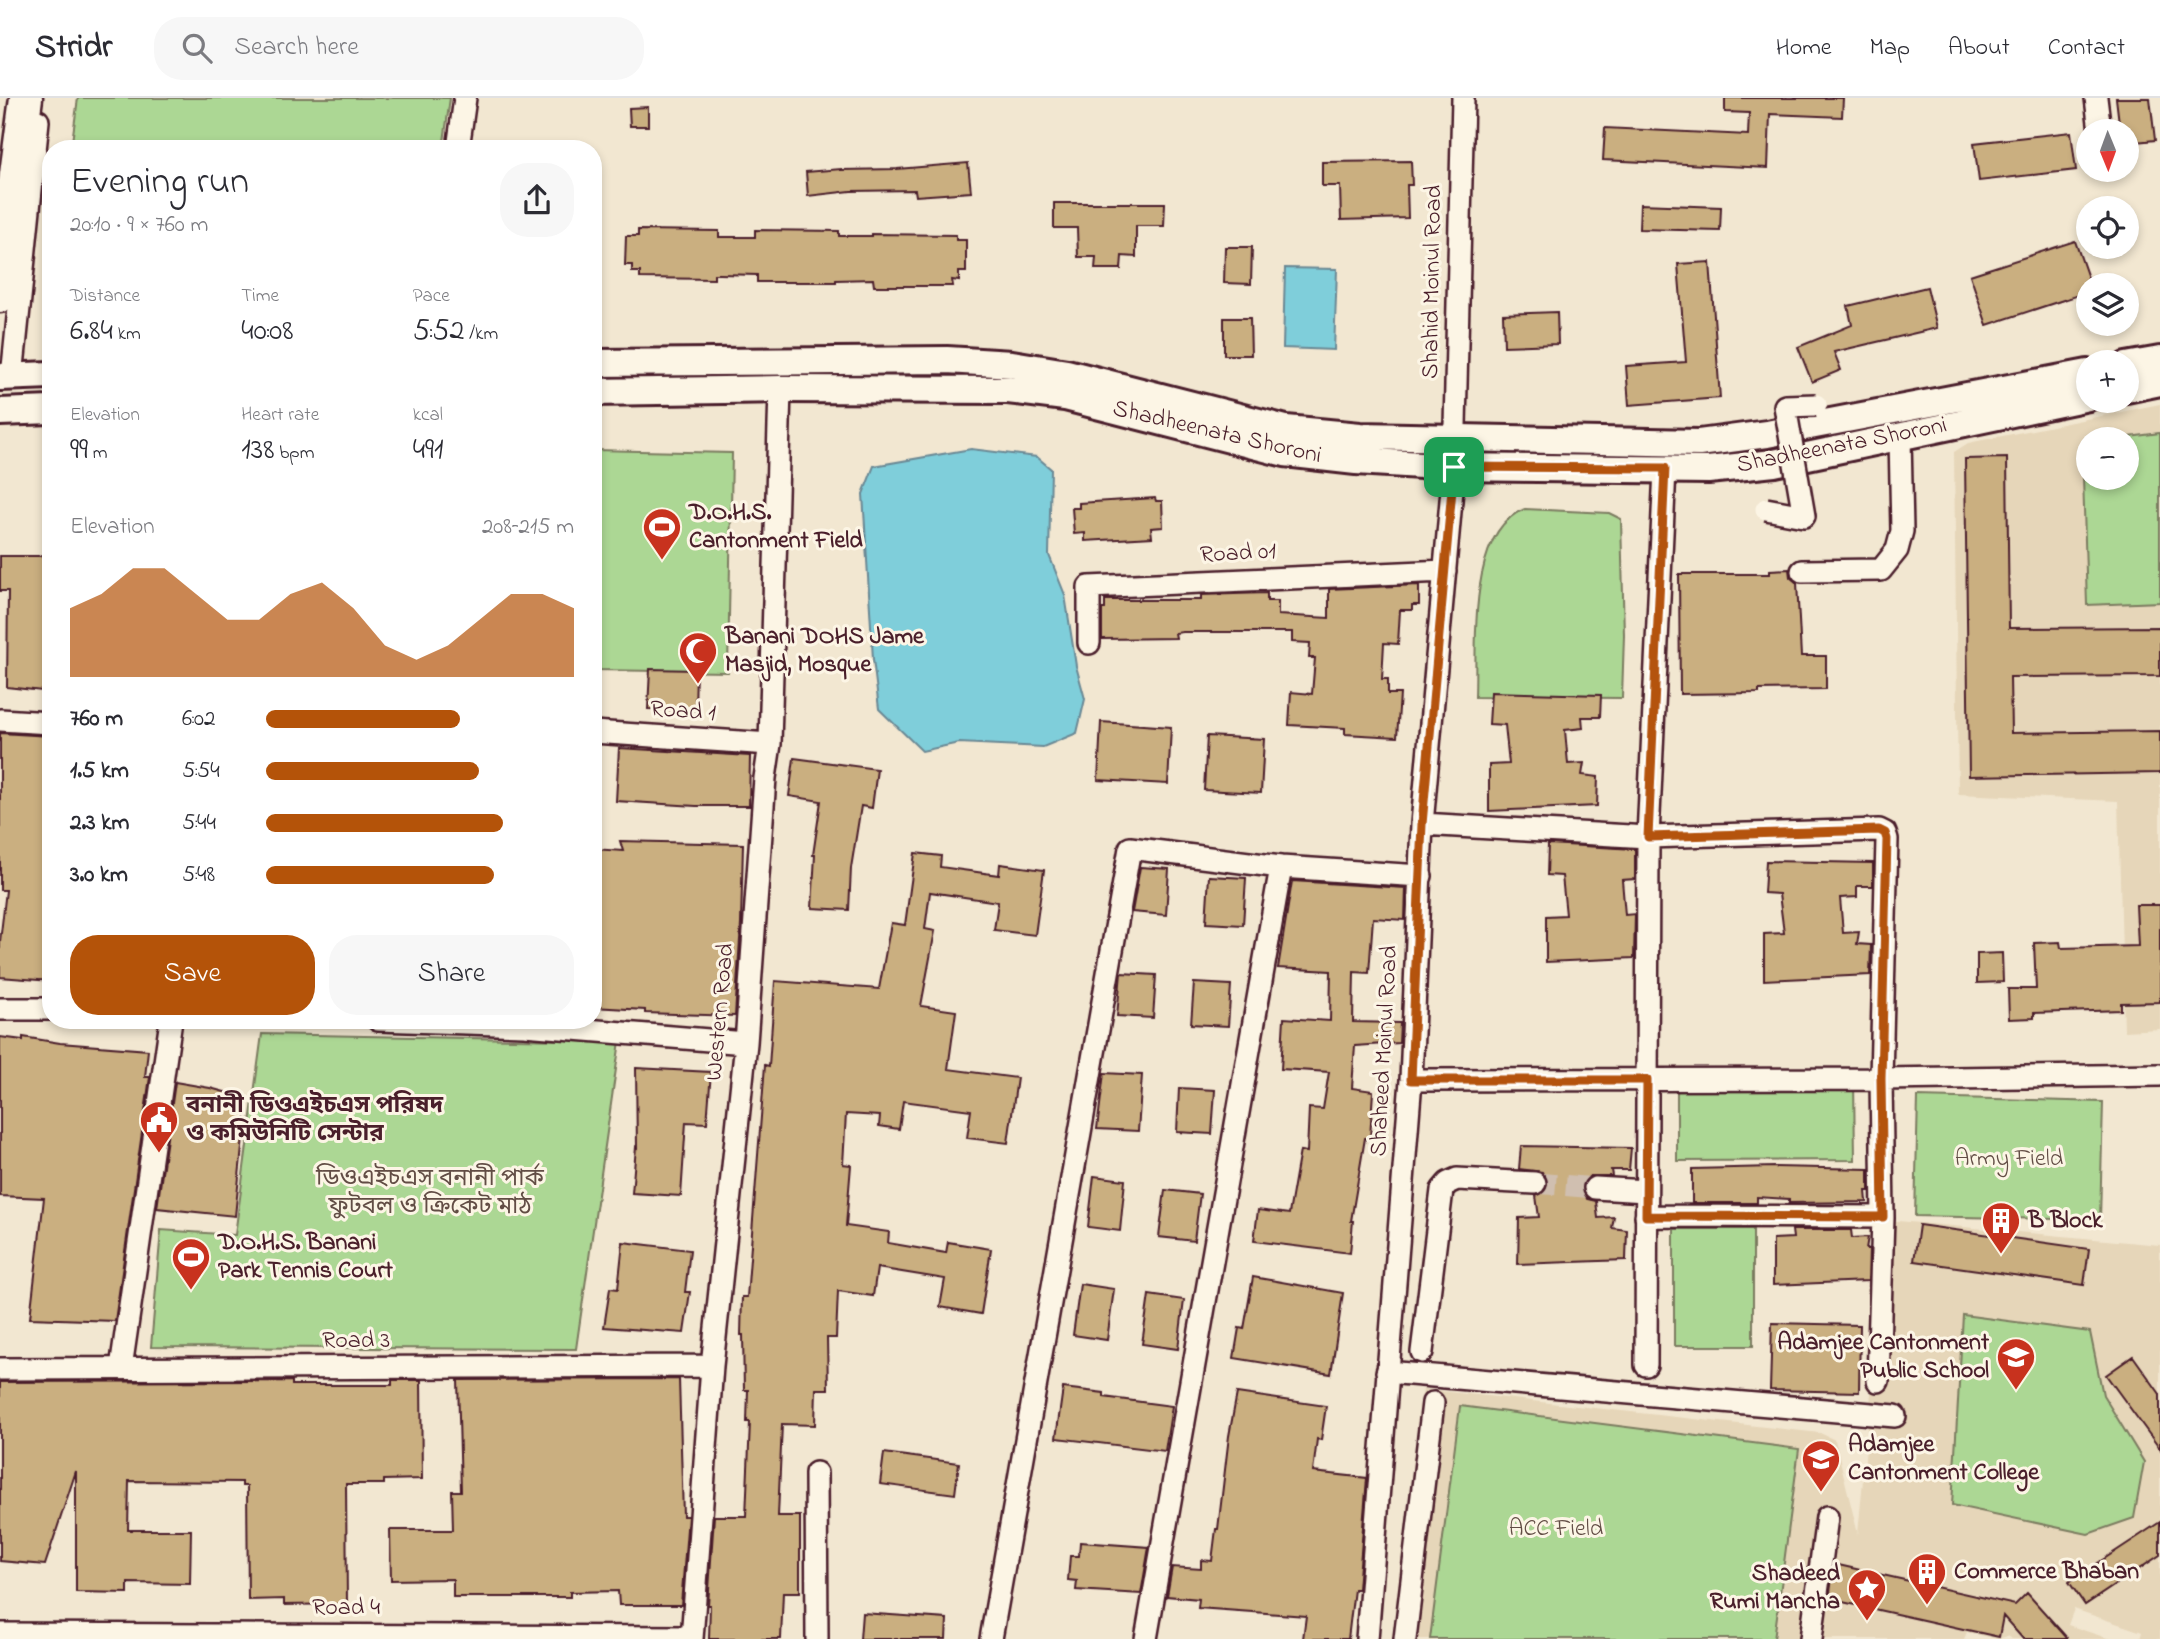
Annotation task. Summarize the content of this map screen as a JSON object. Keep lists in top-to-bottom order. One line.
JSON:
{"streets":{"main road":["Shadheenata Shoroni"],"street":["Shahid Moinul Road","Road 01","Road 1","Western Road","Shaheed Moinul Road","Road 3","Road 4"]},"crossings":[["Shahid Moinul Road","Shadheenata Shoroni"],["Shahid Moinul Road","Shaheed Moinul Road"],["Shadheenata Shoroni","Western Road"],["Shadheenata Shoroni","Shaheed Moinul Road"],["Road 01","Shaheed Moinul Road"],["Road 1","Western Road"],["Western Road","Road 3"],["Western Road","Road 4"]],"parks":["Army Field","ডিওএইচএস বনানী পার্ক ফুটবল ও ক্রিকেট মাঠ","ACC Field"],"places":{"sports":["D.O.H.S. Cantonment Field","D.O.H.S. Banani Park Tennis Court"],"mosque":["Banani DOHS Jame Masjid, Mosque"],"public building":["বনানী ডিওএইচএস পরিষদ ও কমিউনিটি সেন্টার"],"building":["B Block","Commerce Bhaban"],"school or university":["Adamjee Cantonment Public School","Adamjee Cantonment College"],"place":["Shadeed Rumi Mancha"]},"north":"bottom","page":{"header":"Stridr","search":"Search here","nav":["Home","Map","About","Contact"],"map_buttons":["+","−"],"heading":["Evening run","20:10 · 9 × 760 m"],"stats":[["Distance","6.84 km"],["Time","40:08"],["Pace","5:52 /km"],["Elevation","99 m"],["Heart rate","138 bpm"],["kcal","491"]],"chart":["Elevation","208–215 m"],"list":[{"name":"760 m","note":"6:02"},{"name":"1.5 km","note":"5:54"},{"name":"2.3 km","note":"5:44"},{"name":"3.0 km","note":"5:48"}],"buttons":["Save","Share"]}}
